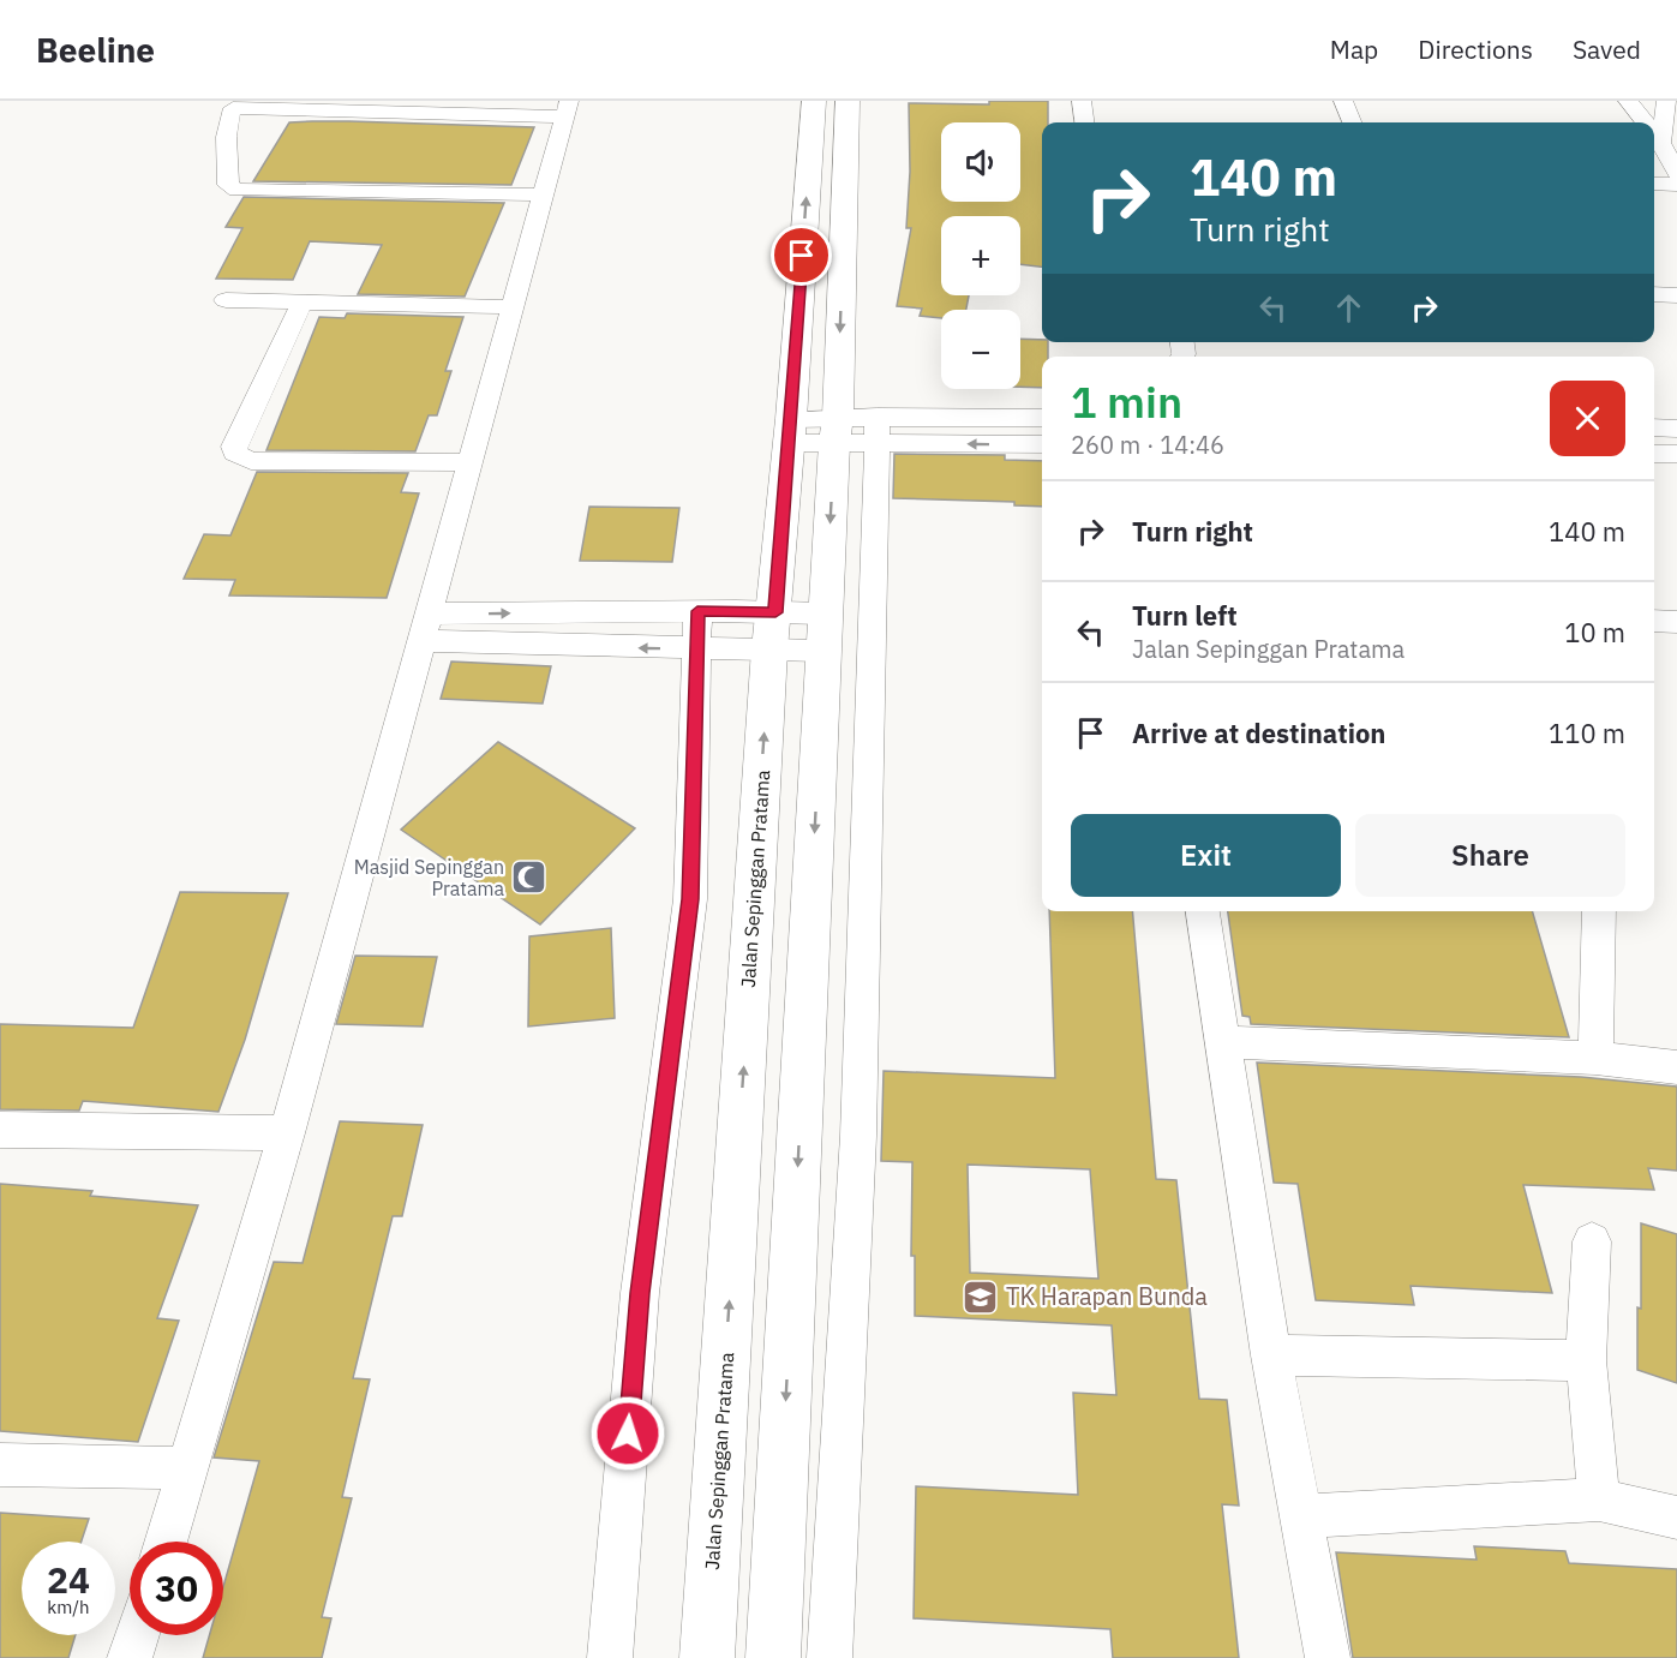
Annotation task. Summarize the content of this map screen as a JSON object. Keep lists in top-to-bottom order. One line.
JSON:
{"streets":{"street":["Jalan Sepinggan Pratama"]},"places":{"mosque":["Masjid Sepinggan Pratama"],"school or university":["TK Harapan Bunda"]},"page":{"header":"Beeline","nav":["Map","Directions","Saved"],"map_buttons":["+","−"],"turn":["140 m","Turn right"],"heading":["1 min","260 m · 14:46"],"list":[{"name":"Turn right","value":"140 m"},{"name":"Turn left","note":"Jalan Sepinggan Pratama","value":"10 m"},{"name":"Arrive at destination","value":"110 m"}],"buttons":["Exit","Share"],"speed":"24 km/h","limit":"30"}}
